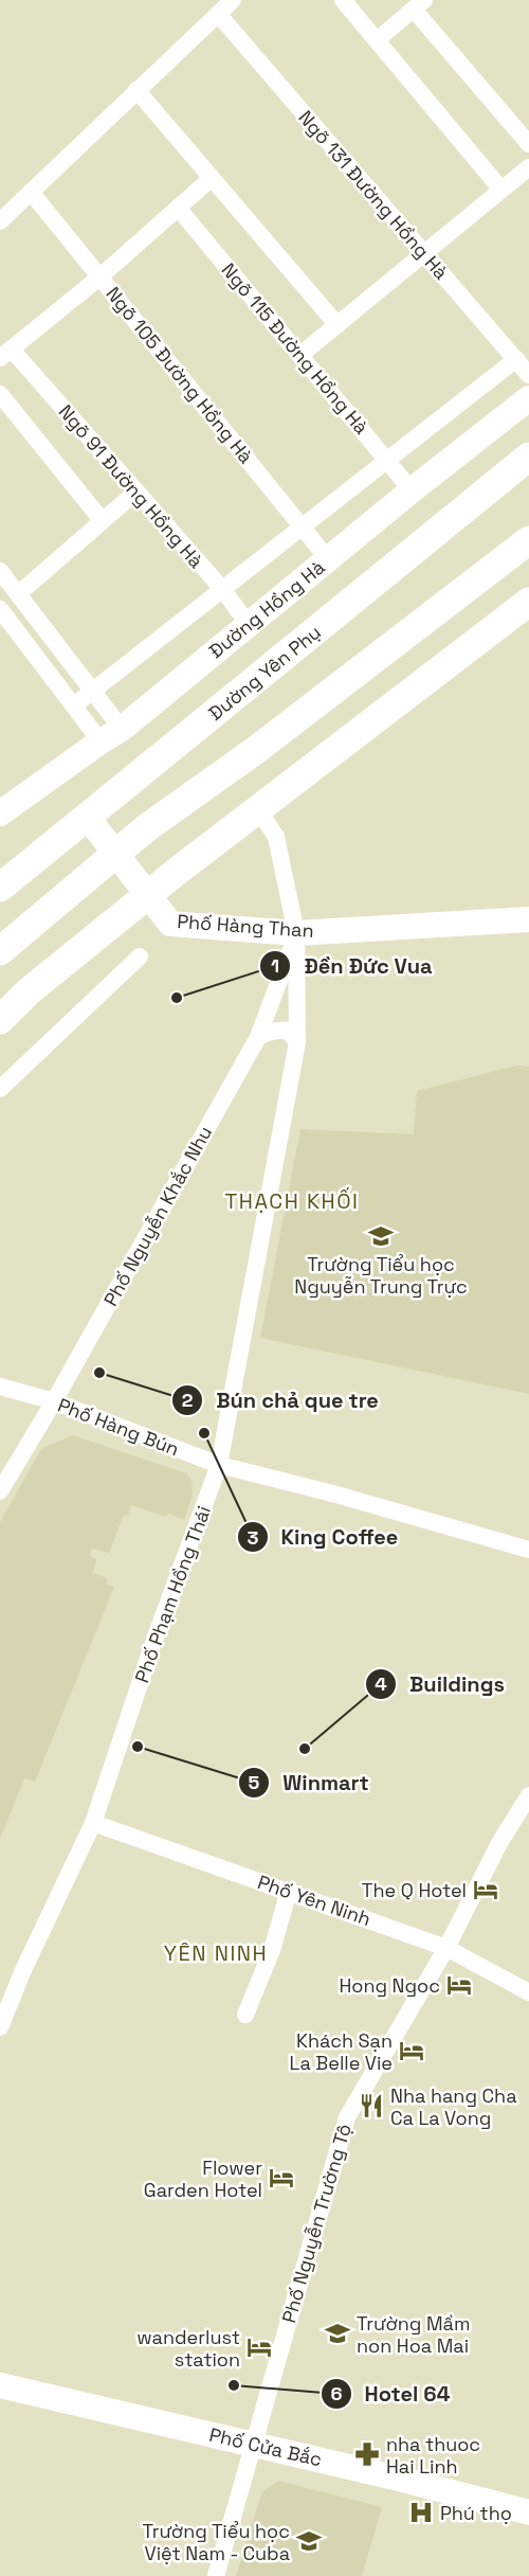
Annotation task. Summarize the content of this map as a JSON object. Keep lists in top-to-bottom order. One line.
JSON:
{"streets":{"main road":["Đường Yên Phụ"],"street":["Ngõ 131 Đường Hồng Hà","Ngõ 115 Đường Hồng Hà","Ngõ 105 Đường Hồng Hà","Ngõ 91 Đường Hồng Hà","Đường Hồng Hà","Phố Hàng Than","Phố Nguyễn Khắc Nhu","Phố Hàng Bún","Phố Phạm Hồng Thái","Phố Yên Ninh","Phố Nguyễn Trường Tộ","Phố Cửa Bắc"]},"crossings":[["Ngõ 115 Đường Hồng Hà","Đường Hồng Hà"],["Ngõ 105 Đường Hồng Hà","Đường Hồng Hà"],["Ngõ 91 Đường Hồng Hà","Đường Hồng Hà"],["Đường Yên Phụ","Phố Hàng Than"],["Phố Hàng Than","Phố Nguyễn Khắc Nhu"],["Phố Hàng Than","Phố Phạm Hồng Thái"],["Phố Nguyễn Khắc Nhu","Phố Hàng Bún"],["Phố Nguyễn Khắc Nhu","Phố Phạm Hồng Thái"],["Phố Hàng Bún","Phố Phạm Hồng Thái"],["Phố Phạm Hồng Thái","Phố Yên Ninh"],["Phố Yên Ninh","Phố Nguyễn Trường Tộ"],["Phố Nguyễn Trường Tộ","Phố Cửa Bắc"]],"districts":["THẠCH KHỐI","YÊN NINH"],"places":{"other":["Đền Đức Vua","Bún chả que tre","King Coffee","Winmart","Buildings","Hotel 64"],"school or university":["Trường Tiểu học Nguyễn Trung Trực","Trường Mầm non Hoa Mai","Trường Tiểu học Việt Nam - Cuba"],"hotel":["The Q Hotel","Hong Ngoc","Khách Sạn La Belle Vie","Flower Garden Hotel","wanderlust station"],"restaurant":["Nha hang Cha Ca La Vong"],"pharmacy":["nha thuoc Hai Linh"],"hospital":["Phú thọ"]}}
